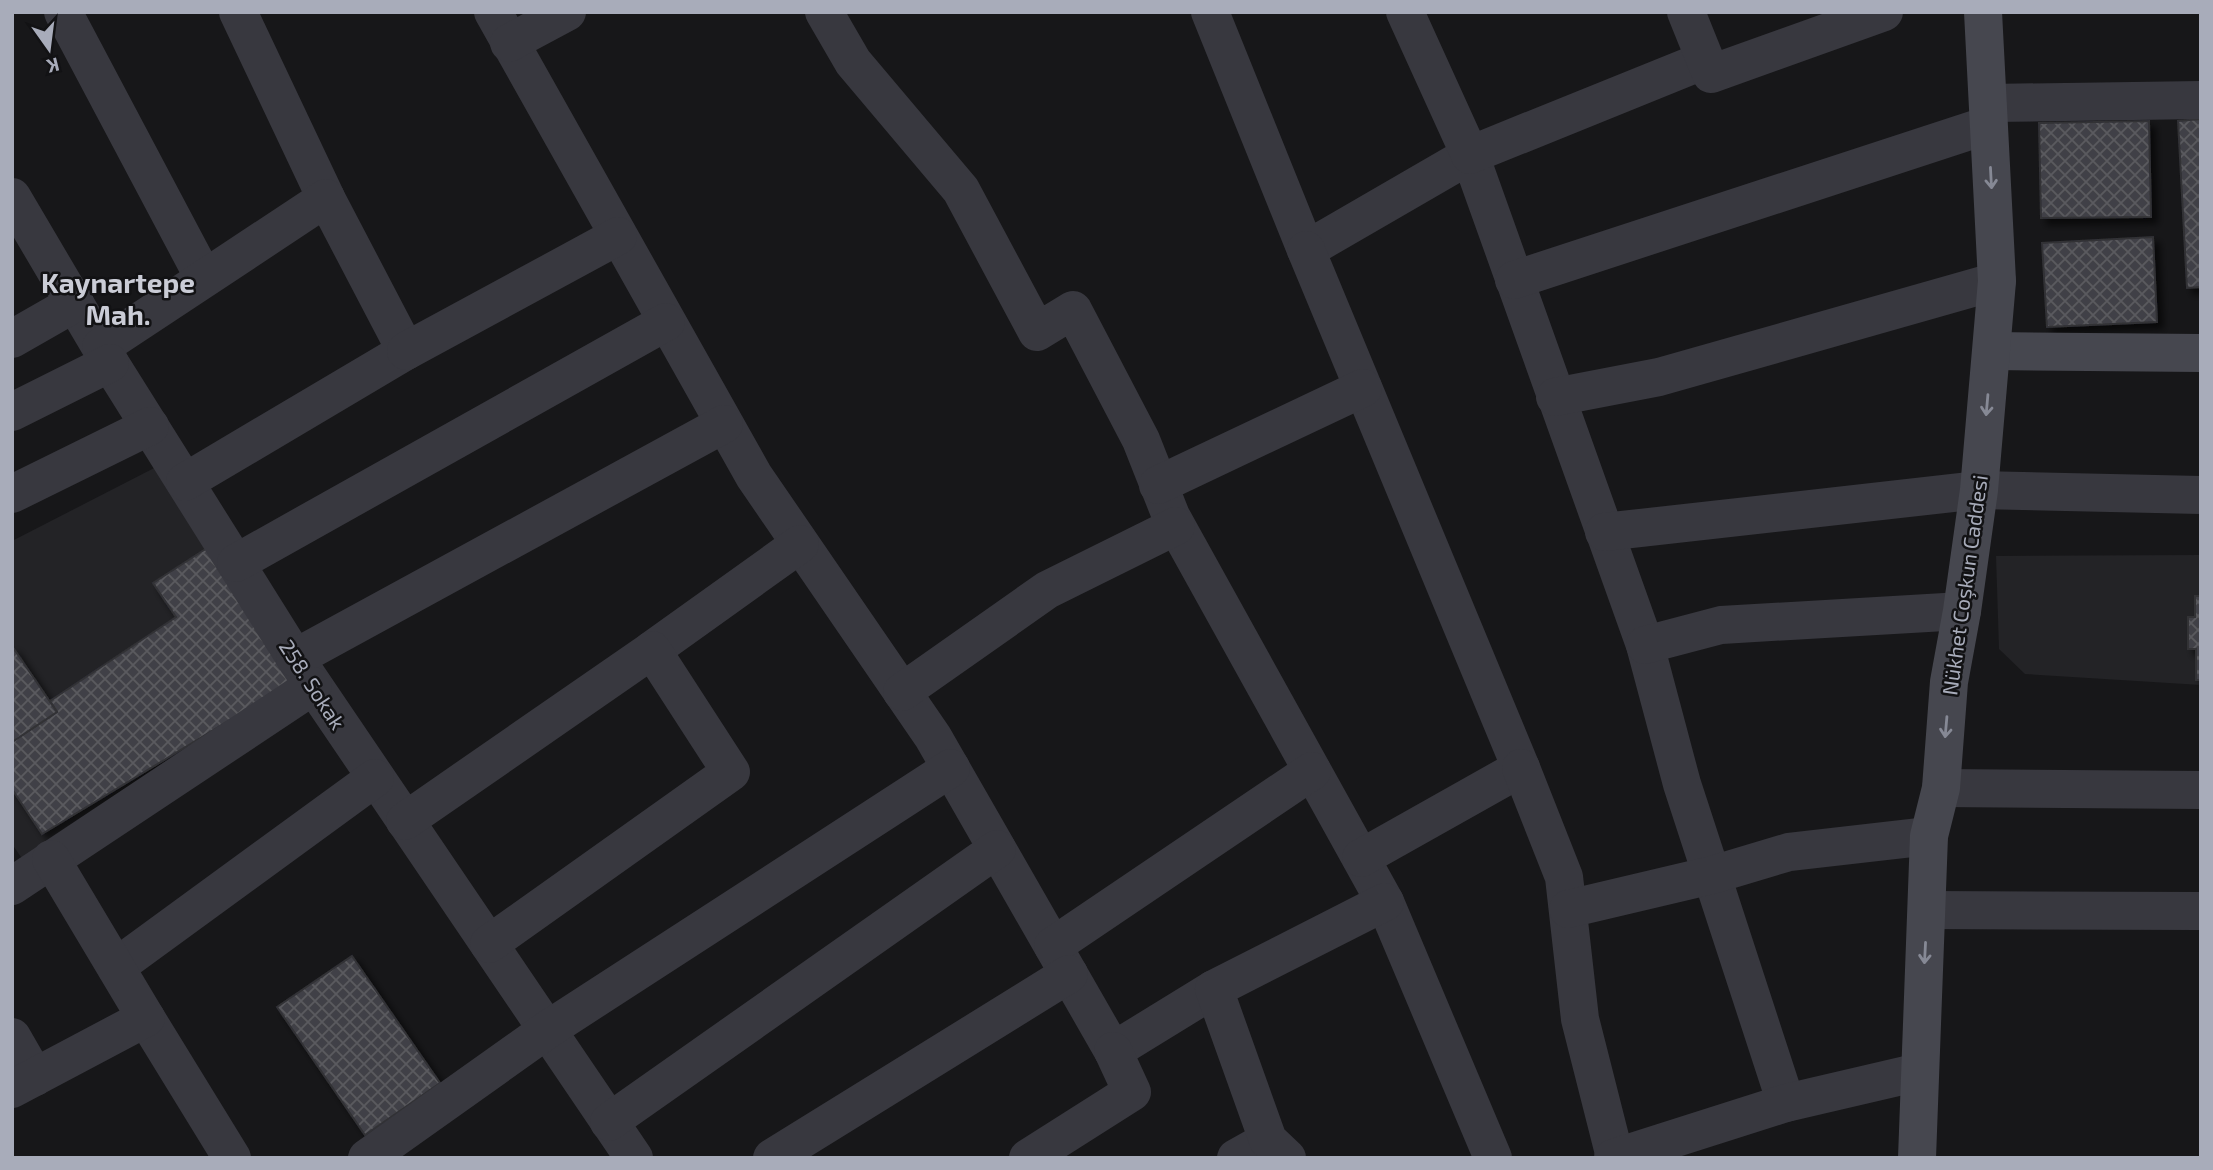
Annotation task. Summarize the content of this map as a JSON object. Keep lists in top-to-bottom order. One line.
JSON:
{"streets":{"street":["Nükhet Coşkun Caddesi","258. Sokak"]},"districts":["Kaynartepe Mah."],"north":"bottom"}
